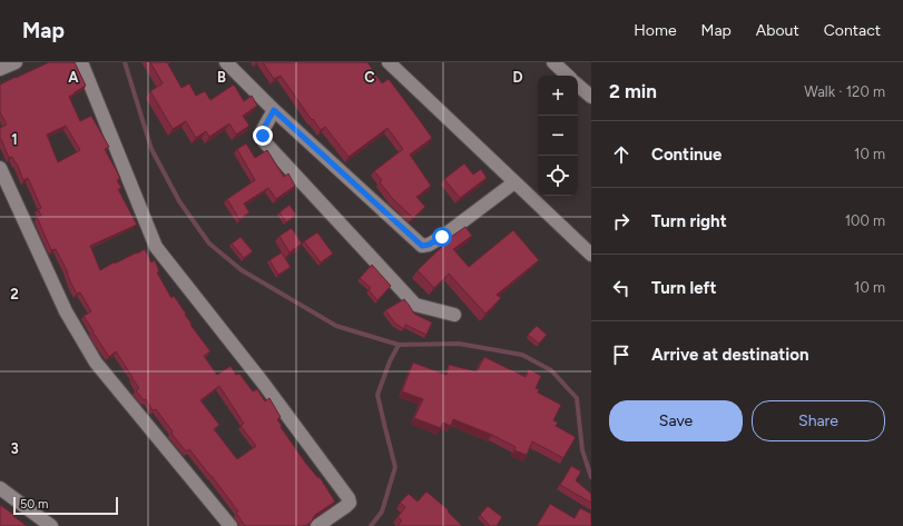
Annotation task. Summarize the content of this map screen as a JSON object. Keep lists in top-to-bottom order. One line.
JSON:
{"scale_bar":"50 m","page":{"header":"Map","nav":["Home","Map","About","Contact"],"heading":["2 min","Walk · 120 m"],"map_buttons":["+","−"],"list":[["Continue","10 m"],["Turn right","100 m"],["Turn left","10 m"],"Arrive at destination"],"buttons":["Save","Share"],"scale":"50 m"},"grid":{"columns":["A","B","C","D"],"rows":["1","2","3"]}}
